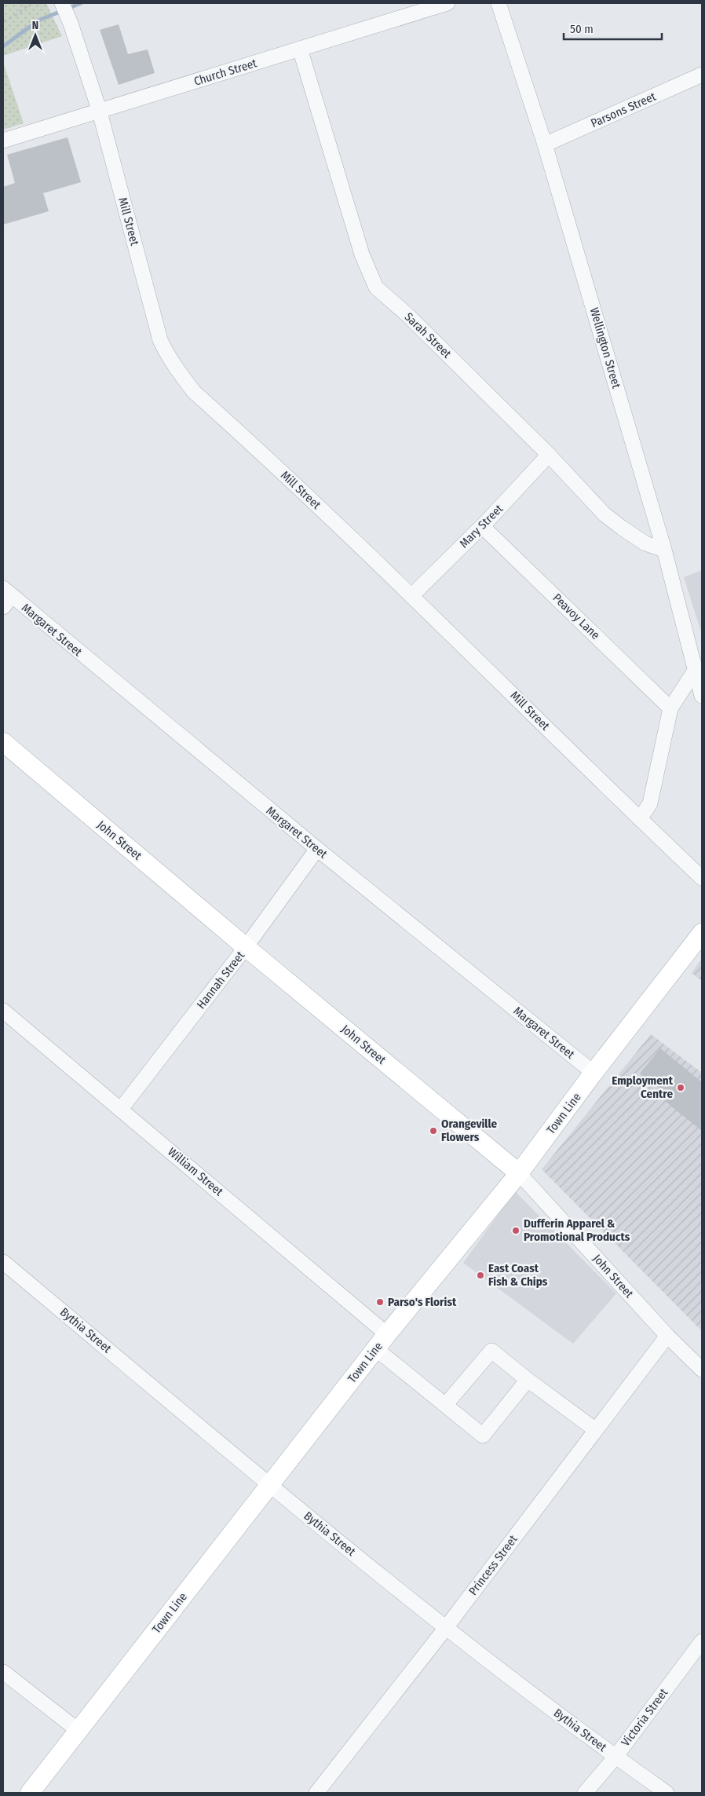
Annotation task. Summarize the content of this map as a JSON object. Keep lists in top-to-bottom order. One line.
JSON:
{"streets":{"main road":["John Street","Town Line"],"street":["Church Street","Parsons Street","Mill Street","Sarah Street","Wellington Street","Mary Street","Peavoy Lane","Margaret Street","Hannah Street","William Street","Bythia Street","Princess Street","Victoria Street"]},"crossings":[["Church Street","Mill Street"],["Church Street","Sarah Street"],["Parsons Street","Wellington Street"],["Mill Street","Mary Street"],["Sarah Street","Wellington Street"],["Sarah Street","Mary Street"],["Mary Street","Peavoy Lane"],["Margaret Street","Hannah Street"],["Margaret Street","Town Line"],["John Street","Hannah Street"],["John Street","Town Line"],["John Street","Princess Street"],["Hannah Street","William Street"],["Town Line","William Street"],["Town Line","Bythia Street"],["Bythia Street","Princess Street"],["Bythia Street","Victoria Street"]],"places":["Employment Centre","Orangeville Flowers","Dufferin Apparel & Promotional Products","East Coast Fish & Chips","Parso's Florist"],"scale_bar":"50 m","north":"top"}
